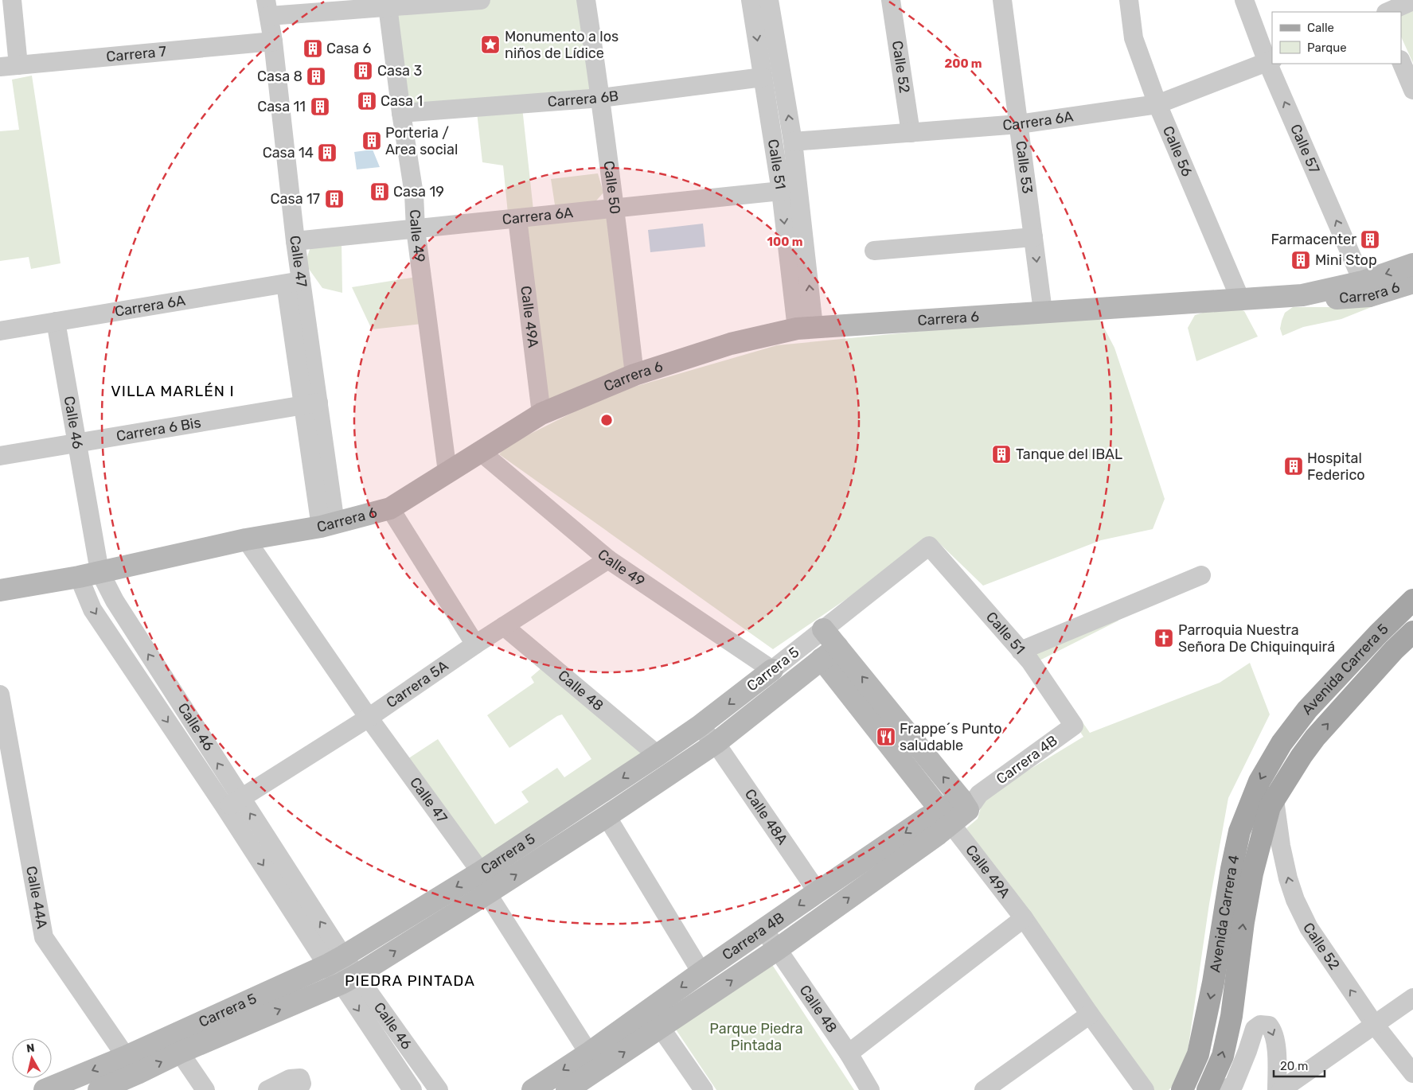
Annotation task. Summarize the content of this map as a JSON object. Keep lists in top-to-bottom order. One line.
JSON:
{"streets":{"main road":["Avenida Carrera 5","Avenida Carrera 4"],"street":["Carrera 7","Calle 52","Carrera 6B","Carrera 6A","Calle 57","Calle 56","Calle 51","Calle 53","Calle 50","Calle 49","Calle 47","Carrera 6","Calle 49A","Calle 46","Carrera 6 Bis","Carrera 5","Carrera 5A","Calle 48","Carrera 4B","Calle 48A","Calle 44A"]},"crossings":[["Carrera 7","Calle 47"],["Calle 52","Carrera 6A"],["Calle 52","Avenida Carrera 4"],["Carrera 6B","Calle 51"],["Carrera 6B","Calle 50"],["Carrera 6B","Calle 49"],["Carrera 6A","Calle 57"],["Carrera 6A","Calle 56"],["Carrera 6A","Calle 51"],["Carrera 6A","Calle 53"],["Carrera 6A","Calle 50"],["Carrera 6A","Calle 49"],["Carrera 6A","Calle 47"],["Carrera 6A","Calle 49A"],["Carrera 6A","Calle 46"],["Calle 57","Carrera 6"],["Calle 56","Carrera 6"],["Calle 51","Carrera 6"],["Calle 51","Carrera 5"],["Calle 51","Carrera 4B"],["Calle 53","Carrera 6"],["Calle 50","Carrera 6"],["Calle 49","Carrera 6"],["Calle 49","Carrera 5"],["Calle 49","Carrera 5A"],["Calle 47","Carrera 6"],["Calle 47","Carrera 6 Bis"],["Calle 47","Carrera 5"],["Calle 47","Carrera 5A"],["Calle 47","Carrera 4B"],["Carrera 6","Calle 49A"],["Carrera 6","Calle 46"],["Calle 49A","Carrera 5"],["Calle 49A","Carrera 4B"],["Calle 46","Carrera 6 Bis"],["Calle 46","Carrera 5"],["Calle 46","Carrera 5A"],["Carrera 5","Calle 48"],["Carrera 5","Calle 48A"],["Carrera 5","Calle 44A"],["Avenida Carrera 5","Avenida Carrera 4"],["Carrera 5A","Calle 48"],["Calle 48","Carrera 4B"],["Carrera 4B","Calle 48A"]],"one_way":["Calle 52","Calle 57"],"districts":["VILLA MARLÉN I","PIEDRA PINTADA"],"parks":["Parque Piedra Pintada"],"places":{"place":["Monumento a los niños de Lídice"],"building":["Casa 6","Casa 3","Casa 8","Casa 1","Casa 11","Porteria / Area social","Casa 14","Casa 19","Casa 17","Farmacenter","Mini Stop","Tanque del IBAL","Hospital Federico"],"church":["Parroquia Nuestra Señora De Chiquinquirá"],"restaurant":["Frappe´s Punto saludable"]},"legend":["Calle","Parque"],"scale_bar":"20 m","north":"top","rings":["200 m","100 m"]}
